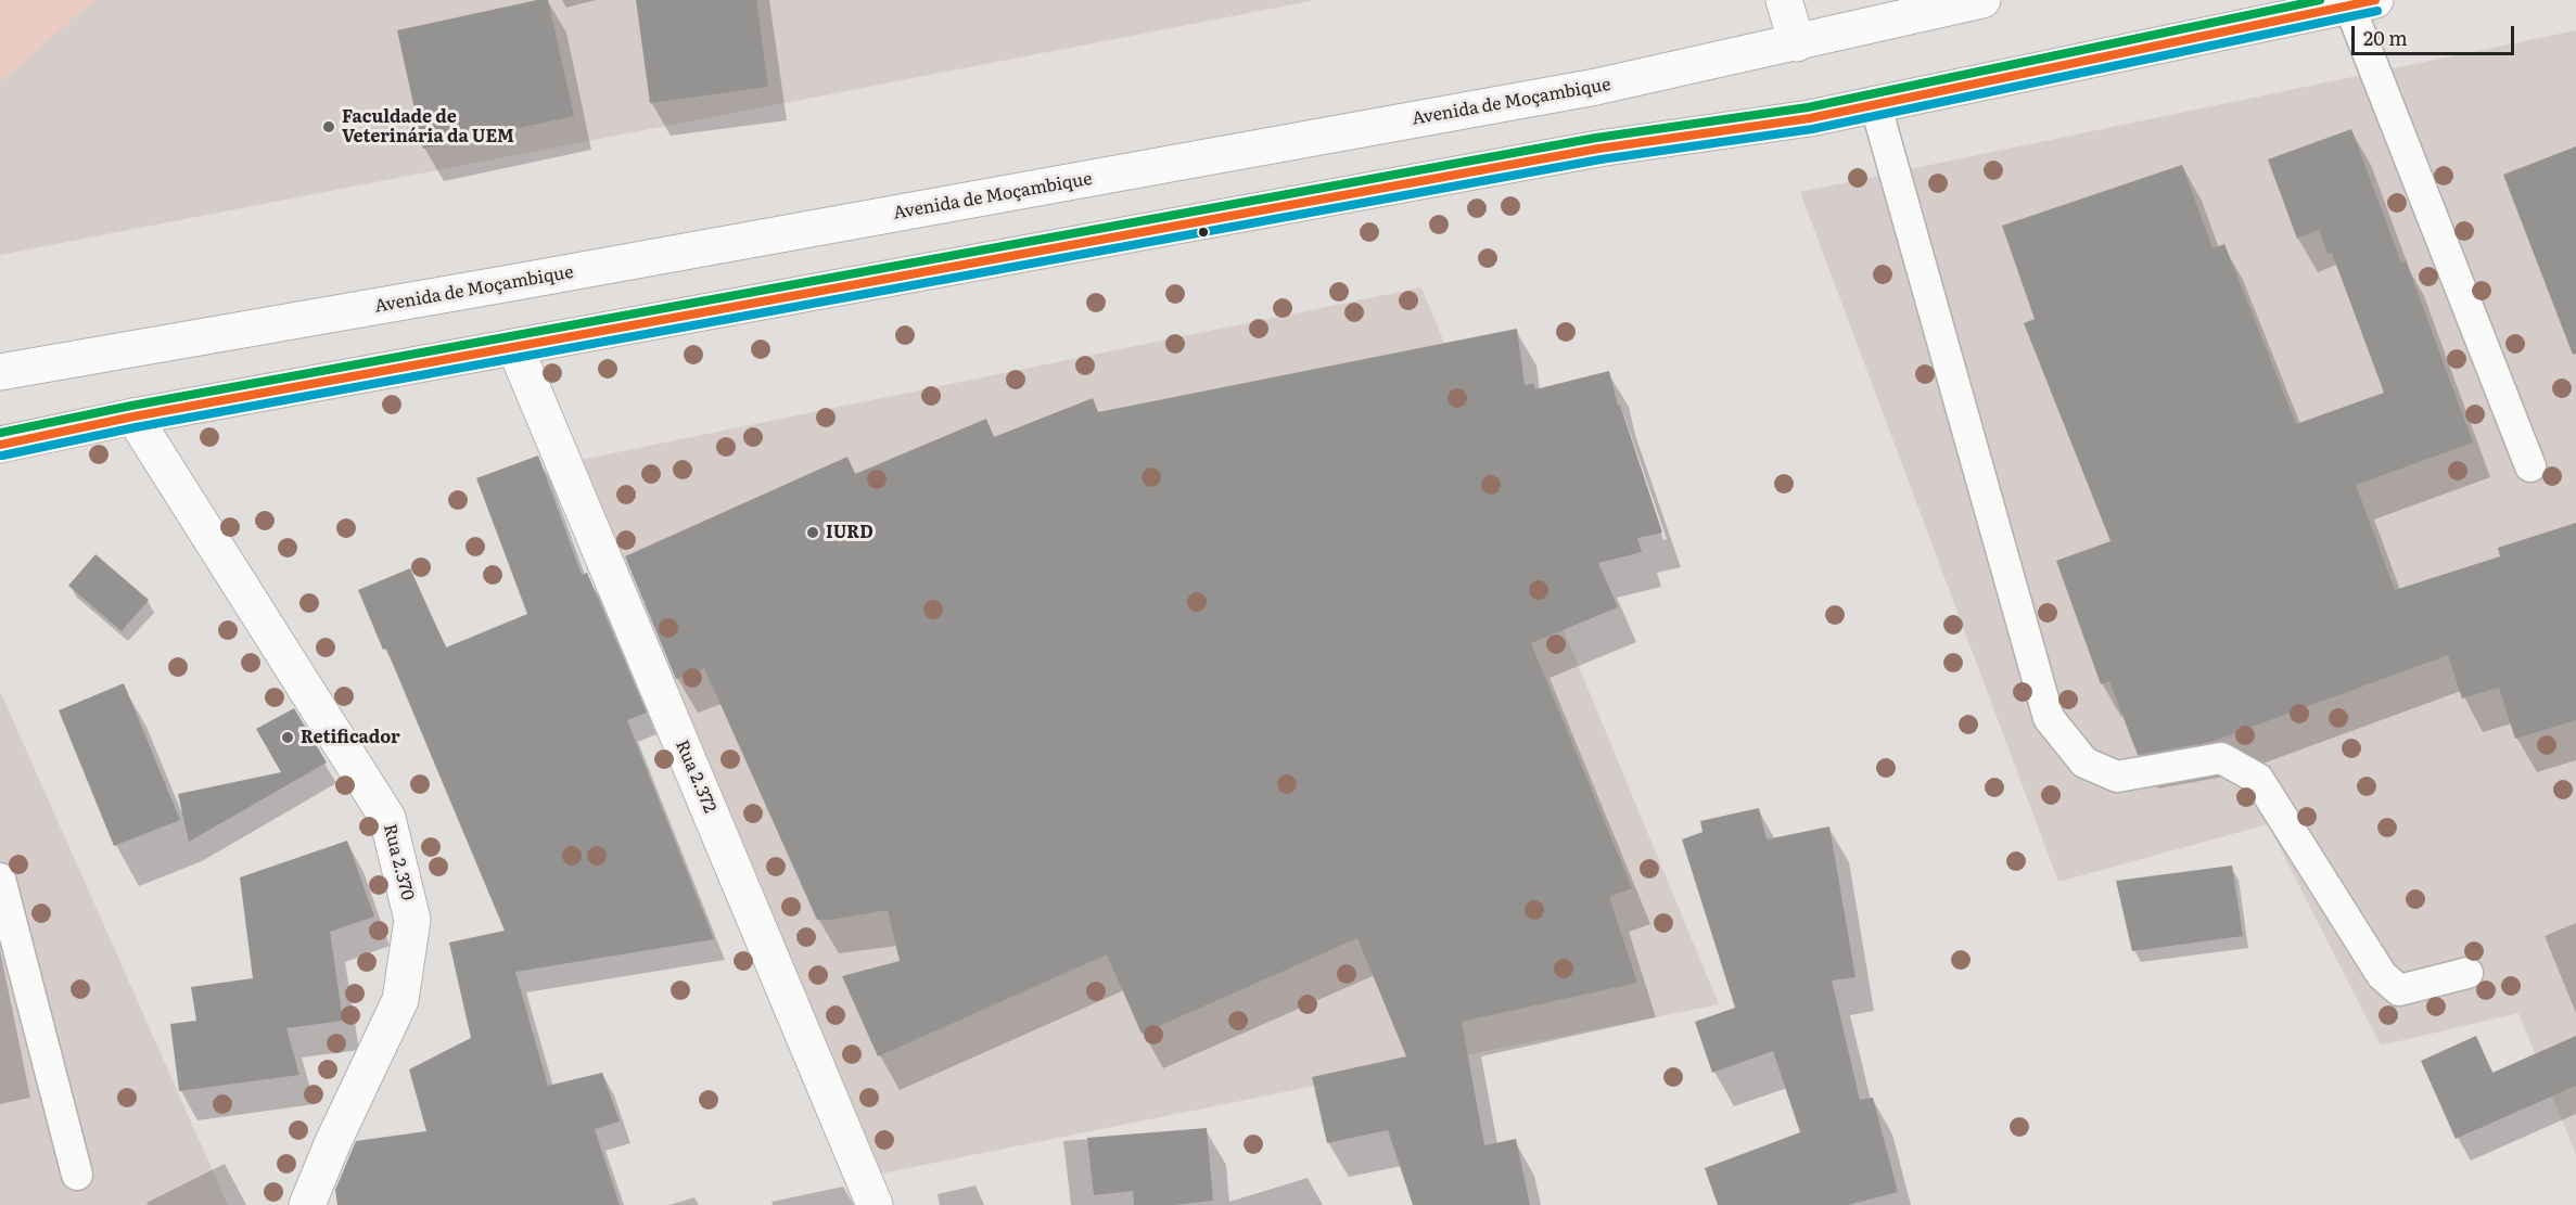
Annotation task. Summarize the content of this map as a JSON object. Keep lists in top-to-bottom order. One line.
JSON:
{"streets":{"main road":["Avenida de Moçambique","Rua 2.372","Rua 2.370"]},"places":["Faculdade de Veterinária da UEM","IURD","Retificador"],"scale_bar":"20 m"}
